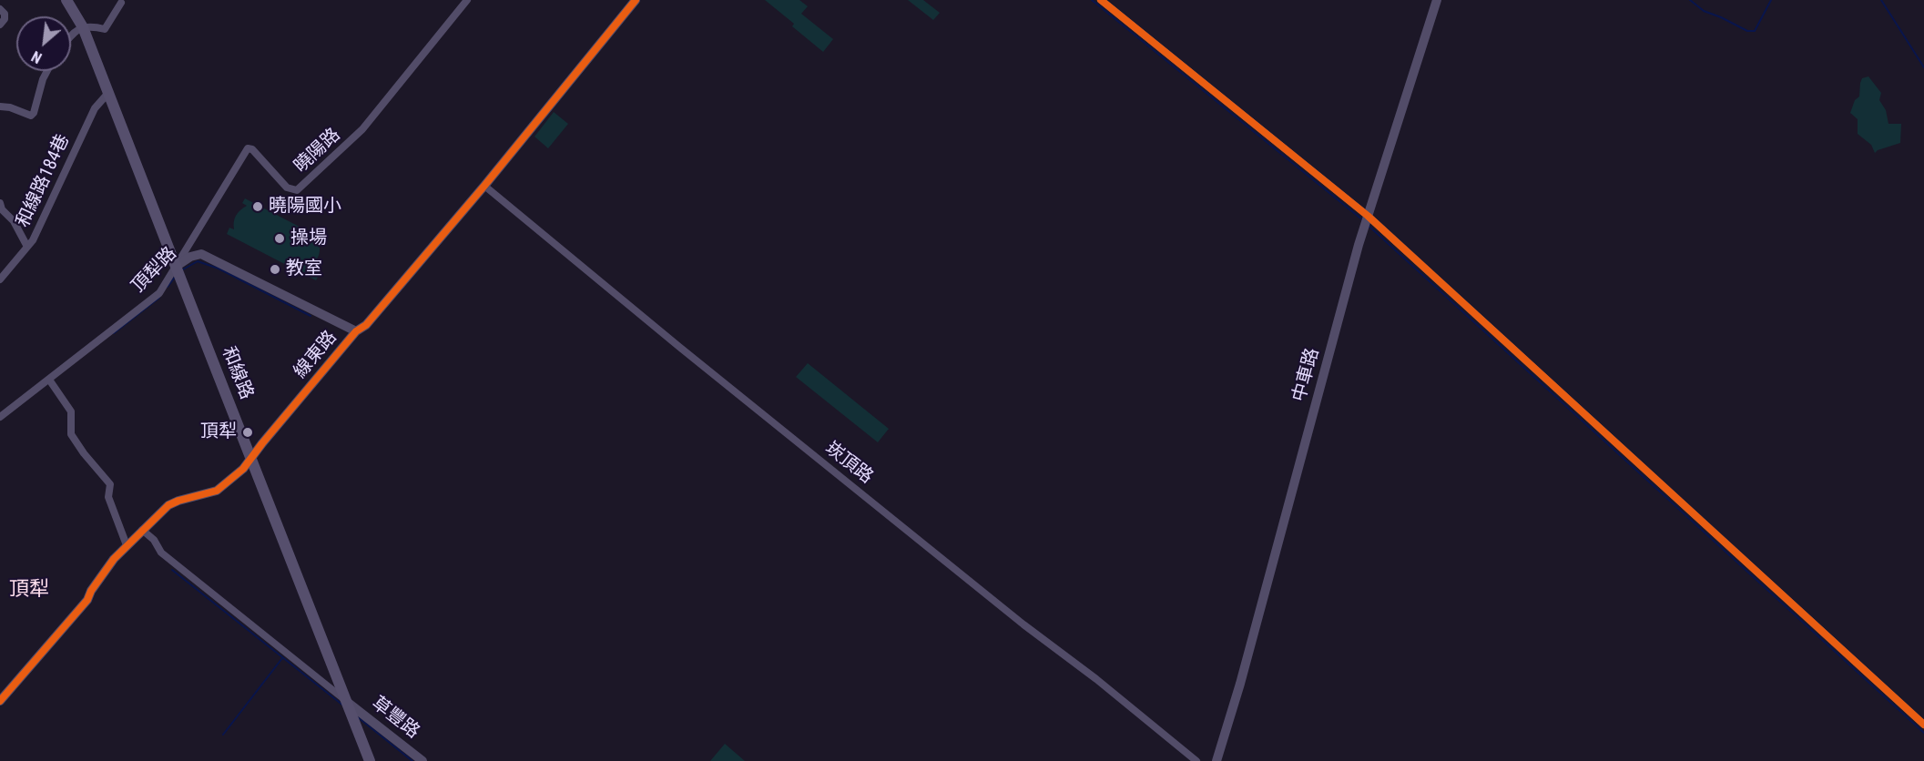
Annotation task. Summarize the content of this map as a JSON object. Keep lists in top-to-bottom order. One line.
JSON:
{"streets":{"main road":["和線路"],"street":["曉陽路","和線路184巷","頂犁路","線東路","中車路","崁頂路","草豐路"]},"crossings":[["曉陽路","頂犁路"],["曉陽路","和線路"],["和線路184巷","和線路"],["頂犁路","線東路"],["頂犁路","和線路"],["線東路","和線路"],["線東路","崁頂路"],["和線路","草豐路"]],"districts":["頂犁"],"places":["曉陽國小","操場","教室","頂犁"],"north":"bottom left"}
